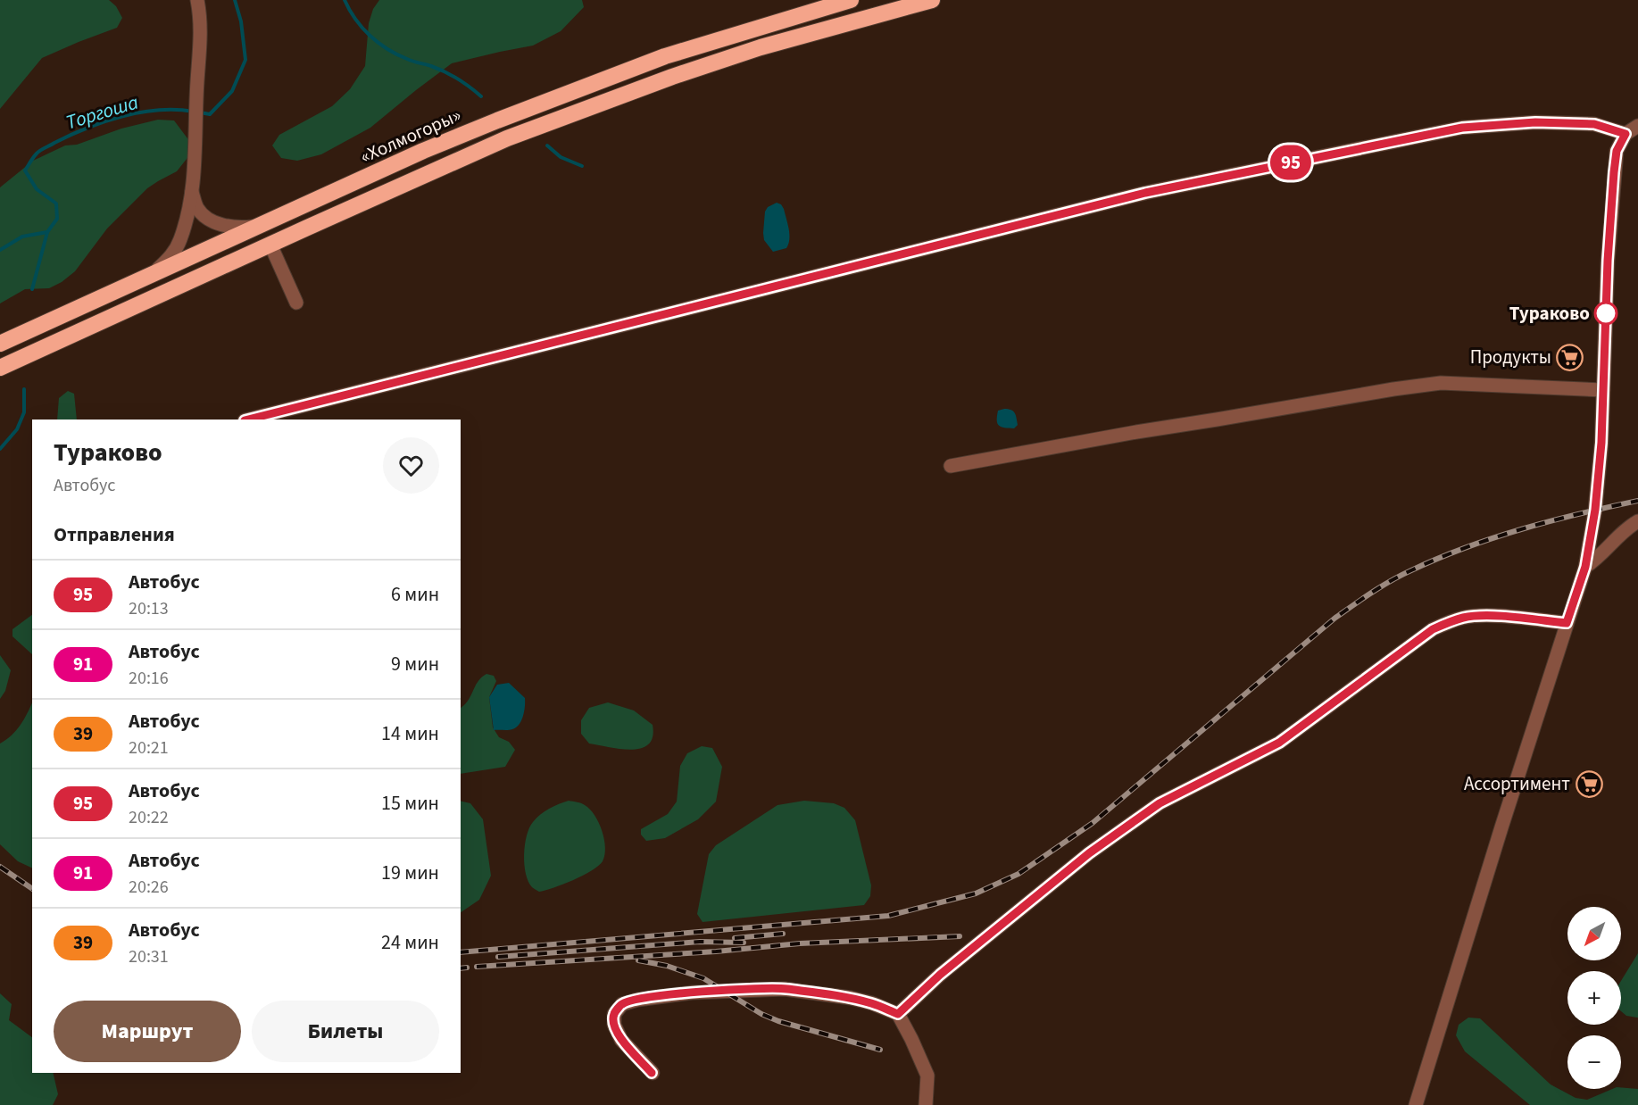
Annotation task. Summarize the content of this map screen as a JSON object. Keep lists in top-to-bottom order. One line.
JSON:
{"streets":{"highway":["«Холмогоры»"]},"water":["Торгоша"],"places":{"other":["Тураково"],"supermarket":["Продукты","Ассортимент"]},"lines":["bus line 95"],"north":"bottom left","page":{"on_map":"95","heading":[["Тураково","Автобус"],"Отправления"],"list":[{"mark":"95","name":"Автобус","note":"20:13","value":"6 мин"},{"mark":"91","name":"Автобус","note":"20:16","value":"9 мин"},{"mark":"39","name":"Автобус","note":"20:21","value":"14 мин"},{"mark":"95","name":"Автобус","note":"20:22","value":"15 мин"},{"mark":"91","name":"Автобус","note":"20:26","value":"19 мин"},{"mark":"39","name":"Автобус","note":"20:31","value":"24 мин"}],"map_buttons":["+","−"],"buttons":["Маршрут","Билеты"]}}
